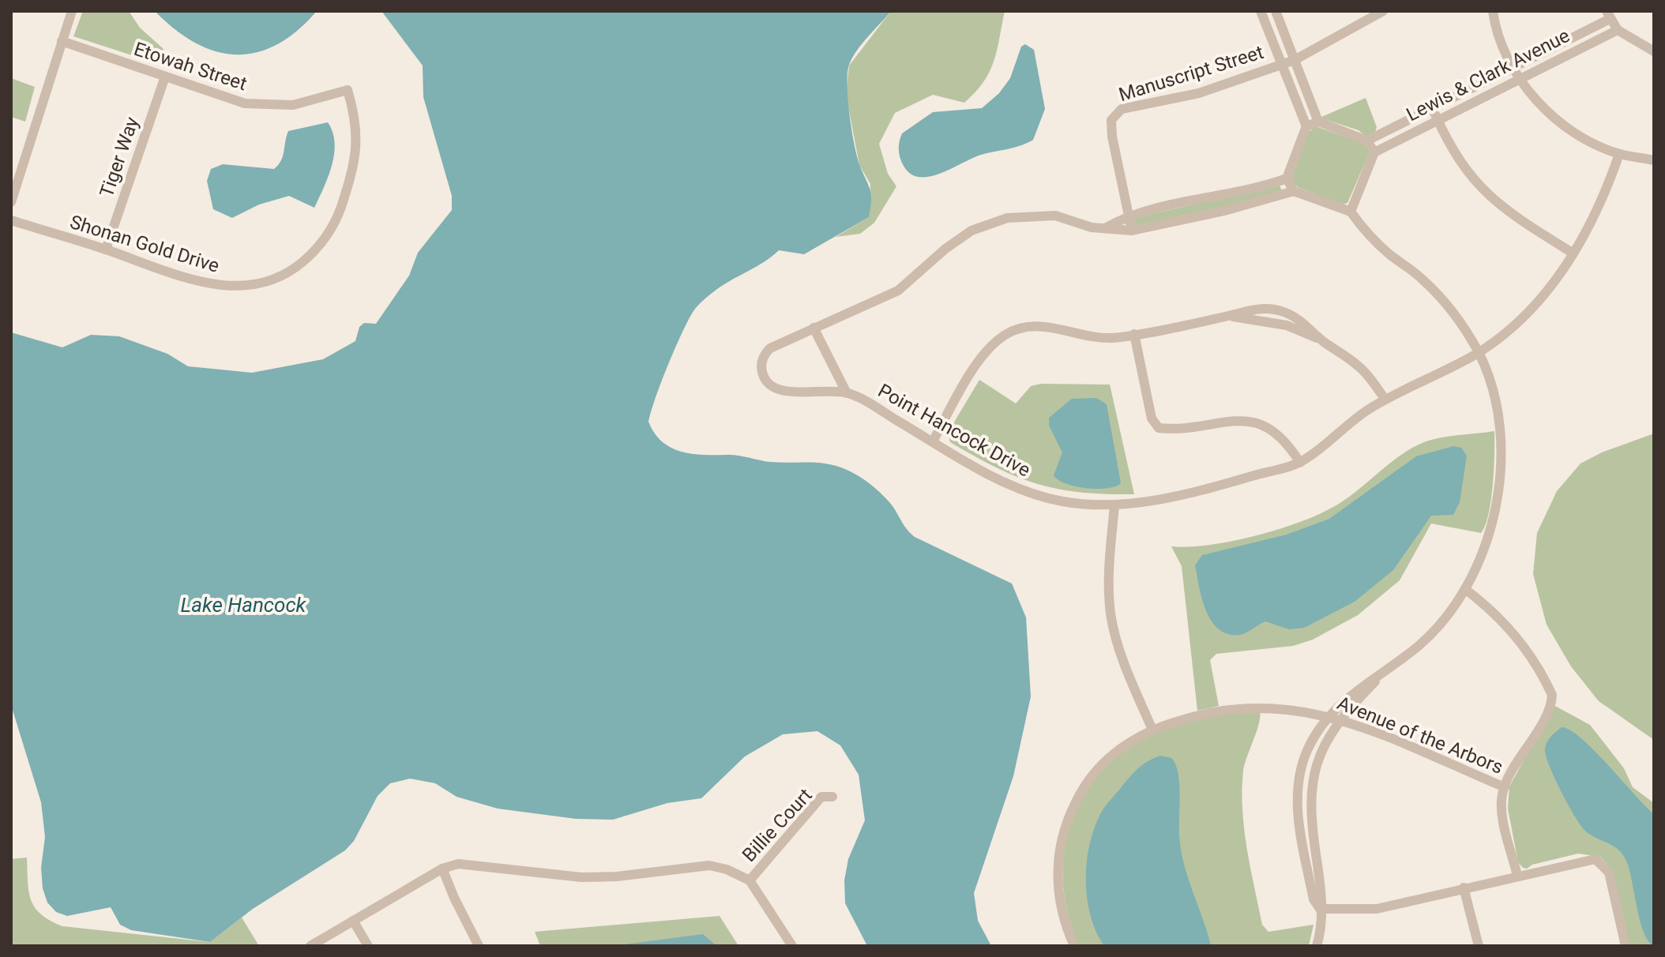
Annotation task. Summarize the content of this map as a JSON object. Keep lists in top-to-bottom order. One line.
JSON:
{"streets":{"street":["Etowah Street","Manuscript Street","Lewis & Clark Avenue","Tiger Way","Shonan Gold Drive","Point Hancock Drive","Avenue of the Arbors","Billie Court"]},"crossings":[["Etowah Street","Tiger Way"],["Etowah Street","Shonan Gold Drive"],["Manuscript Street","Point Hancock Drive"],["Lewis & Clark Avenue","Point Hancock Drive"],["Tiger Way","Shonan Gold Drive"]],"water":["Lake Hancock"]}
